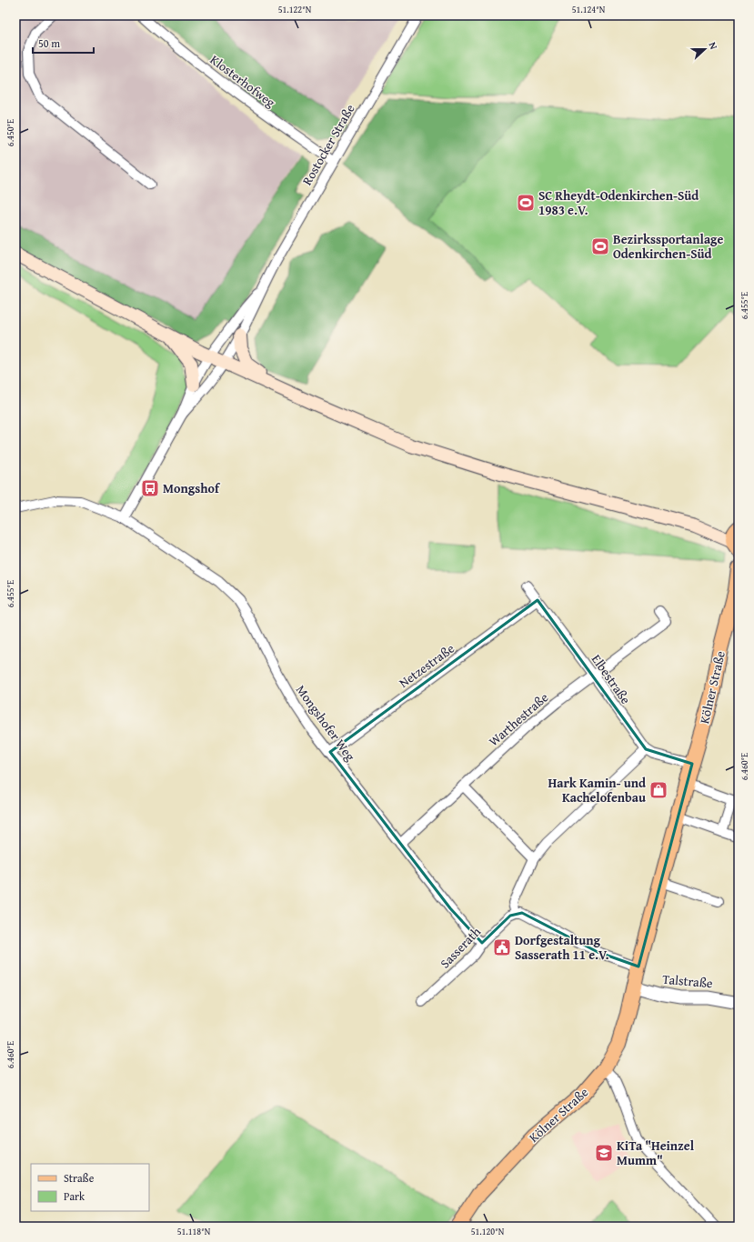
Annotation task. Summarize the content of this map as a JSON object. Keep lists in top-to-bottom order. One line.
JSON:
{"streets":{"main road":["Kölner Straße"],"street":["Klosterhofweg","Rostocker Straße","Netzestraße","Elbestraße","Warthestraße","Mongshofer Weg","Sasserath","Talstraße"]},"crossings":[["Klosterhofweg","Rostocker Straße"],["Netzestraße","Elbestraße"],["Netzestraße","Mongshofer Weg"],["Elbestraße","Warthestraße"],["Kölner Straße","Talstraße"],["Warthestraße","Mongshofer Weg"],["Mongshofer Weg","Sasserath"]],"places":{"sports":["SC Rheydt-Odenkirchen-Süd 1983 e.V.","Bezirkssportanlage Odenkirchen-Süd"],"bus stop":["Mongshof"],"shop":["Hark Kamin- und Kachelofenbau"],"public building":["Dorfgestaltung Sasserath 11 e.V."],"school or university":["KiTa \"Heinzel Mumm\""]},"legend":["Straße","Park"],"scale_bar":"50 m","north":"right","coordinates":["51.122°N","51.124°N","6.450°E","6.455°E","6.460°E","51.118°N","51.120°N"]}
